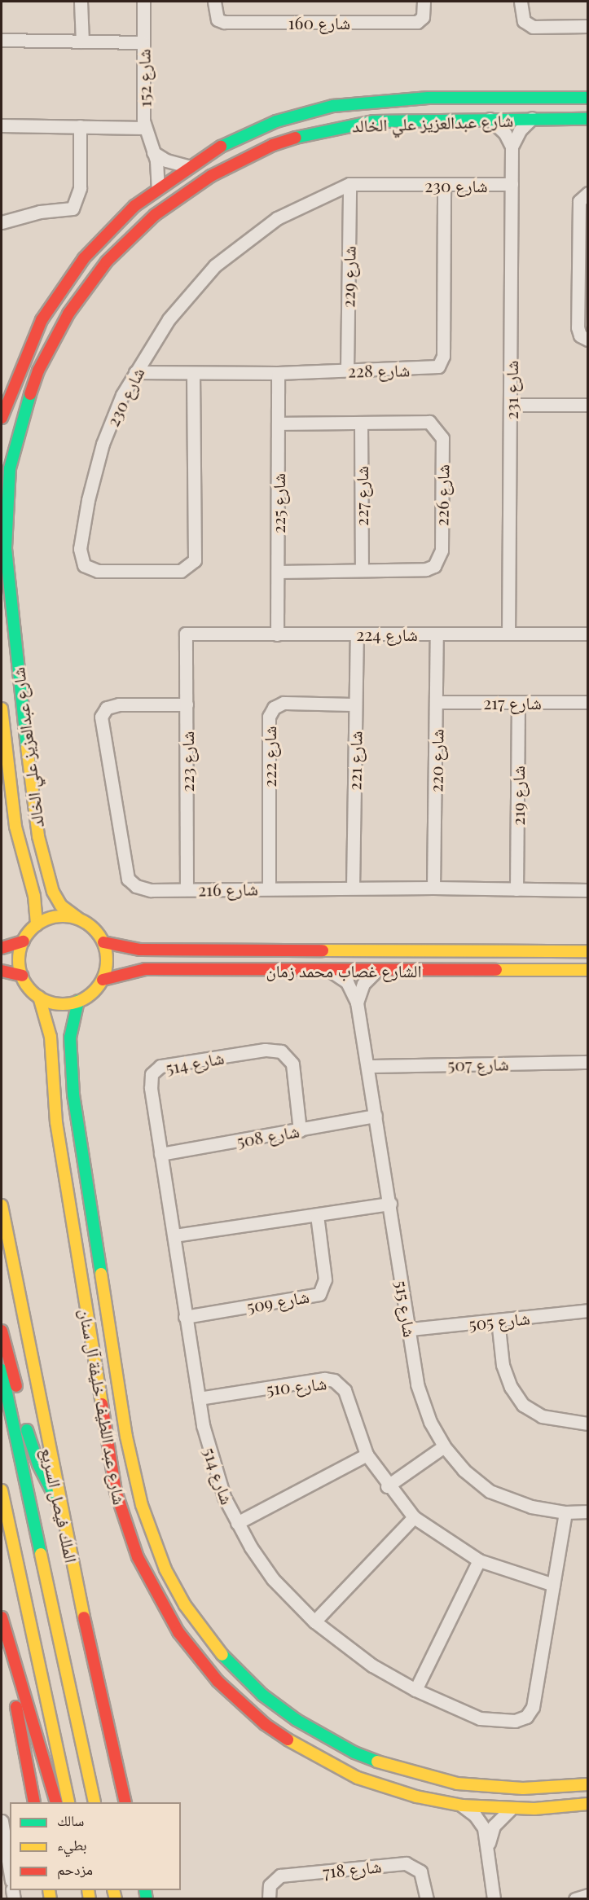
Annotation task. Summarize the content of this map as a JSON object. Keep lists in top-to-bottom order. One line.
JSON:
{"streets":{"main road":["شارع عبدالعزيز علي الخالد","الشارع غصاب محمد زمان","شارع عبد اللطيف خليفة آل سنان","الملك فيصل السريع"],"street":["شارع 160","شارع 152","شارع 230","شارع 229","شارع 228","شارع 231","شارع 226","شارع 227","شارع 225","شارع 224","شارع 217","شارع 222","شارع 221","شارع 220","شارع 223","شارع 219","شارع 216","شارع 514","شارع 507","شارع 508","شارع 509","شارع 515","شارع 505","شارع 510","شارع 718"]},"crossings":[["شارع 152","شارع عبدالعزيز علي الخالد"],["شارع عبدالعزيز علي الخالد","الشارع غصاب محمد زمان"],["شارع عبدالعزيز علي الخالد","شارع عبد اللطيف خليفة آل سنان"],["شارع 230","شارع 229"],["شارع 230","شارع 228"],["شارع 230","شارع 231"],["شارع 229","شارع 228"],["شارع 228","شارع 225"],["شارع 231","شارع 224"],["شارع 226","شارع 227"],["شارع 226","شارع 225"],["شارع 225","شارع 224"],["شارع 224","شارع 221"],["شارع 224","شارع 220"],["شارع 224","شارع 223"],["شارع 217","شارع 220"],["شارع 217","شارع 219"],["شارع 222","شارع 221"],["شارع 222","شارع 216"],["شارع 221","شارع 216"],["شارع 220","شارع 216"],["شارع 223","شارع 216"],["شارع 219","شارع 216"],["الشارع غصاب محمد زمان","شارع 515"],["الشارع غصاب محمد زمان","شارع عبد اللطيف خليفة آل سنان"],["شارع 514","شارع 508"],["شارع 514","شارع 509"],["شارع 514","شارع 515"],["شارع 514","شارع 510"],["شارع 507","شارع 515"],["شارع 508","شارع 515"],["شارع 515","شارع 505"]],"legend":["سالك","بطيء","مزدحم"]}
